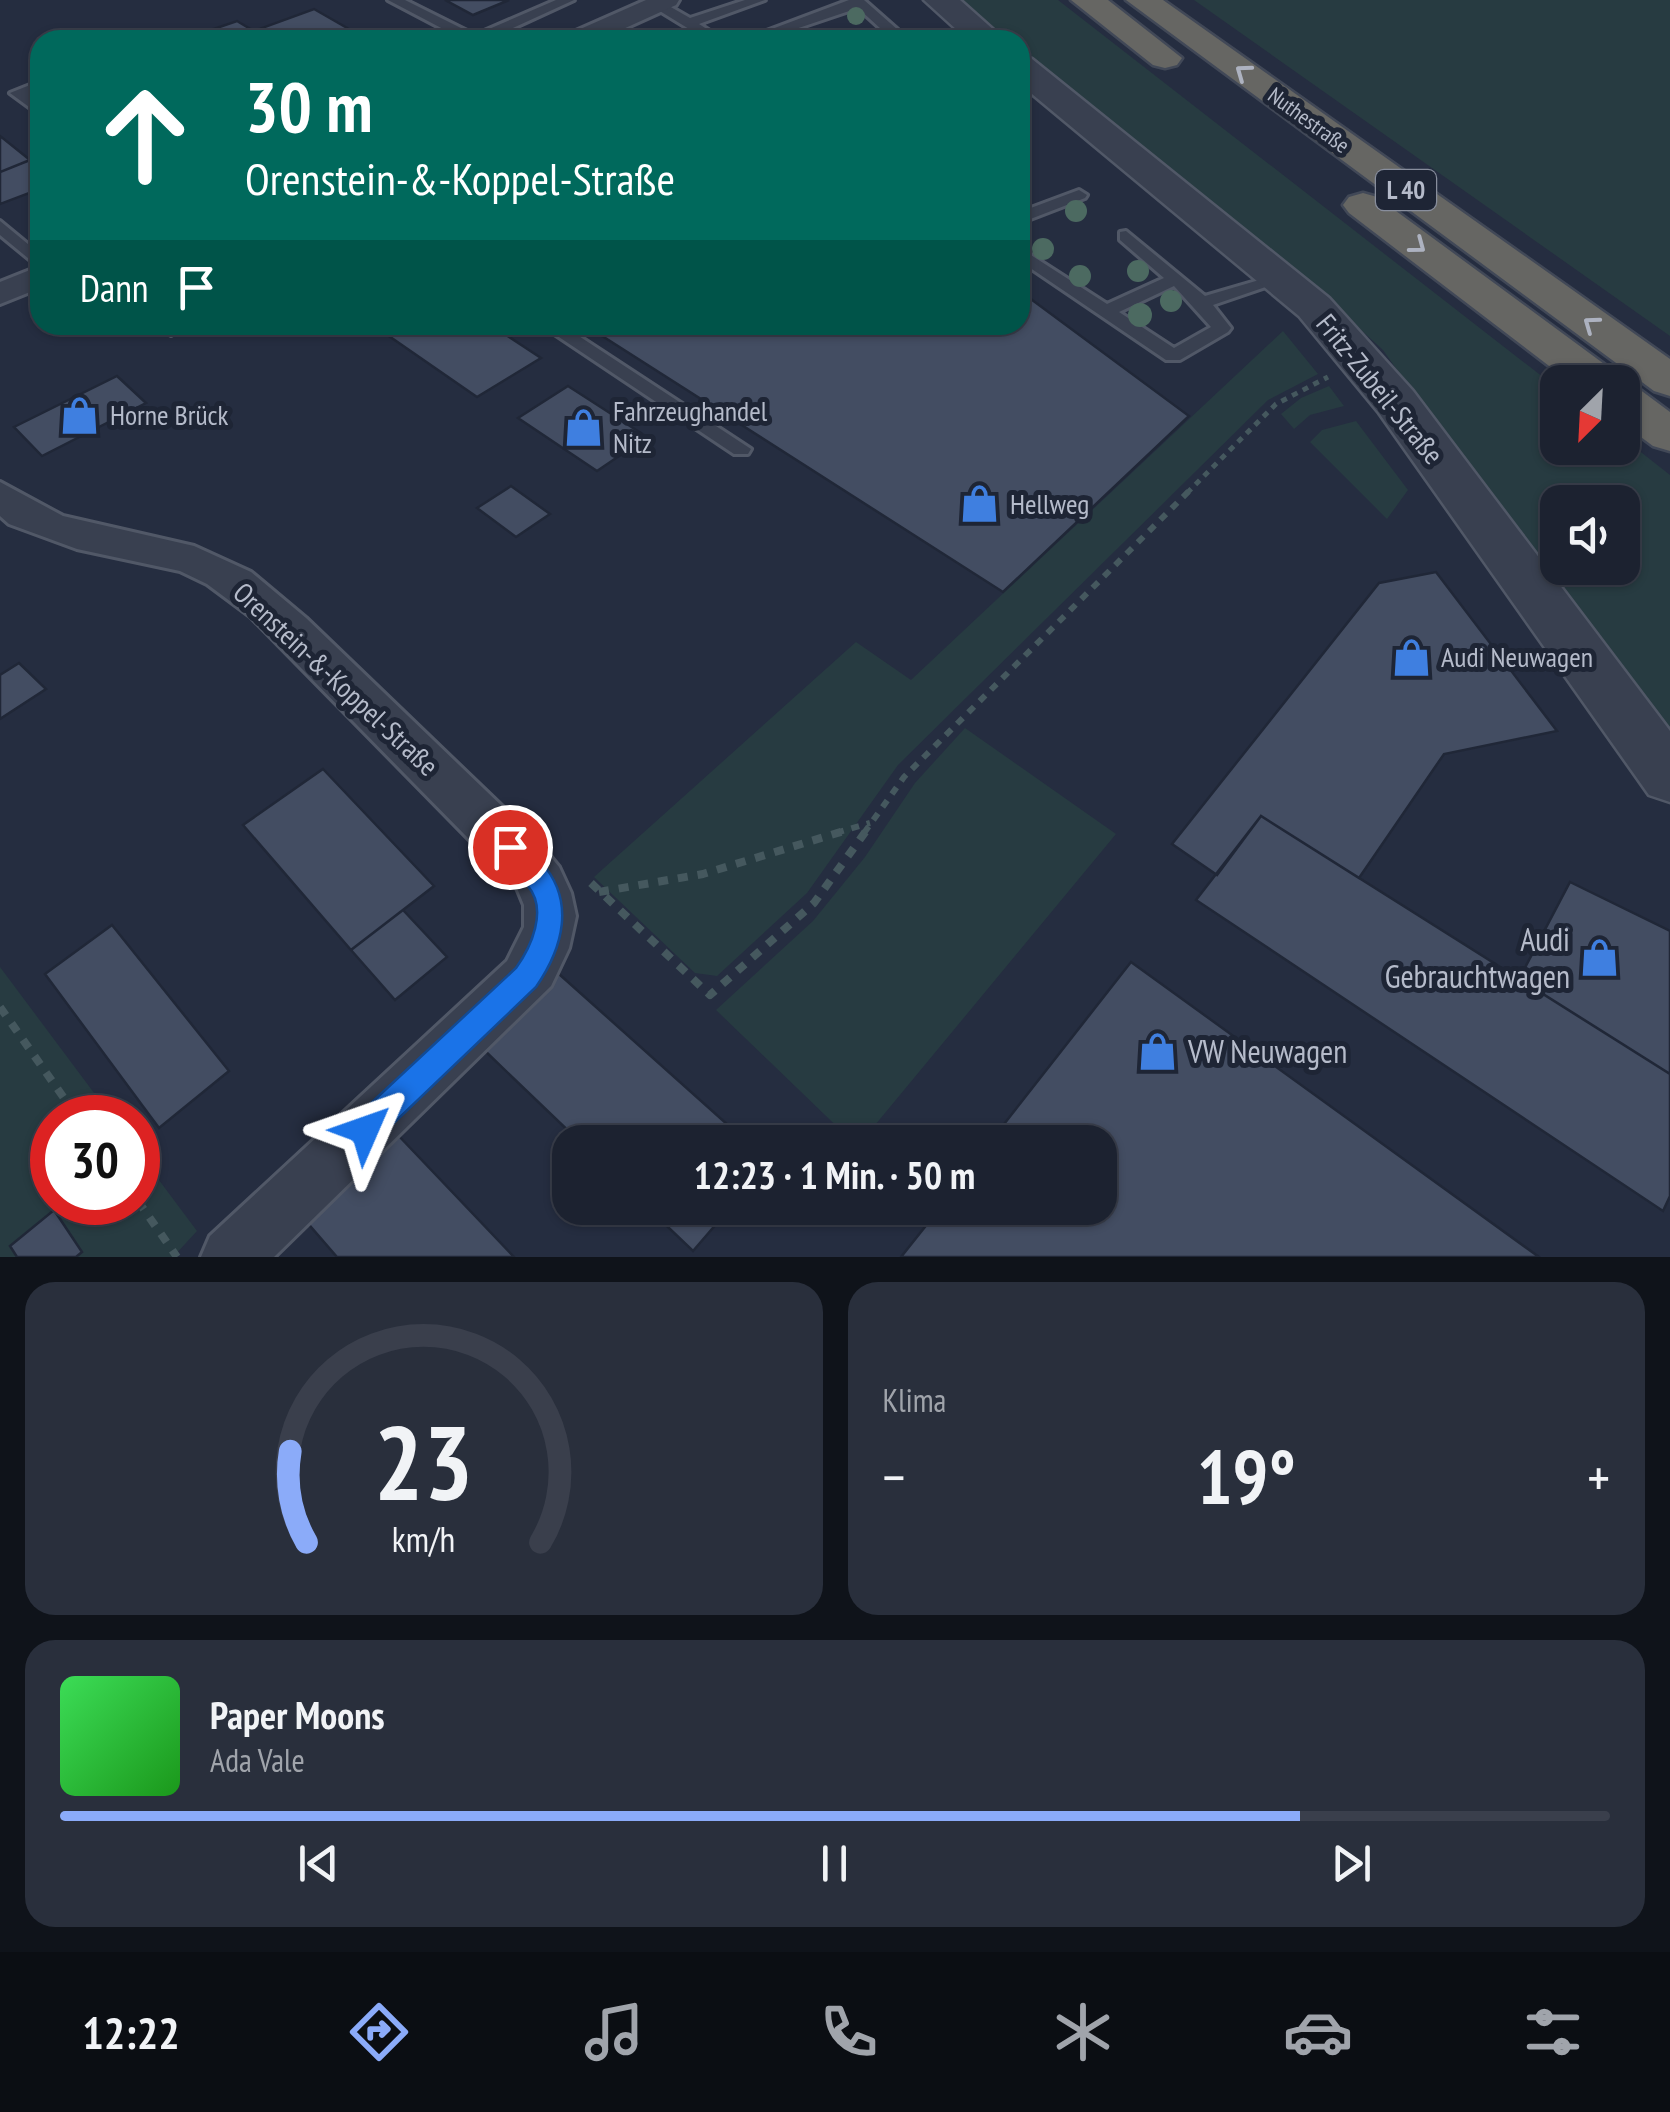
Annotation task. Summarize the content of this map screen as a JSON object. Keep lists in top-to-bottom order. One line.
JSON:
{"streets":{"highway":["Nuthestraße","L 40"],"street":["Fritz-Zubeil-Straße","Orenstein-&-Koppel-Straße"]},"places":{"shop":["Horne Brück","Fahrzeughandel Nitz","Hellweg","Audi Neuwagen","Audi Gebrauchtwagen","VW Neuwagen"]},"north":"bottom left","page":{"turn":["30 m","Orenstein-&-Koppel-Straße"],"then":"Dann","limit":"30","trip":"12:23 · 1 Min. · 50 m","tile":"Klima","heat":["−","19°","+"],"song":["Paper Moons","Ada Vale"],"tabs":"12:22","gauge":["23","km/h"]}}
